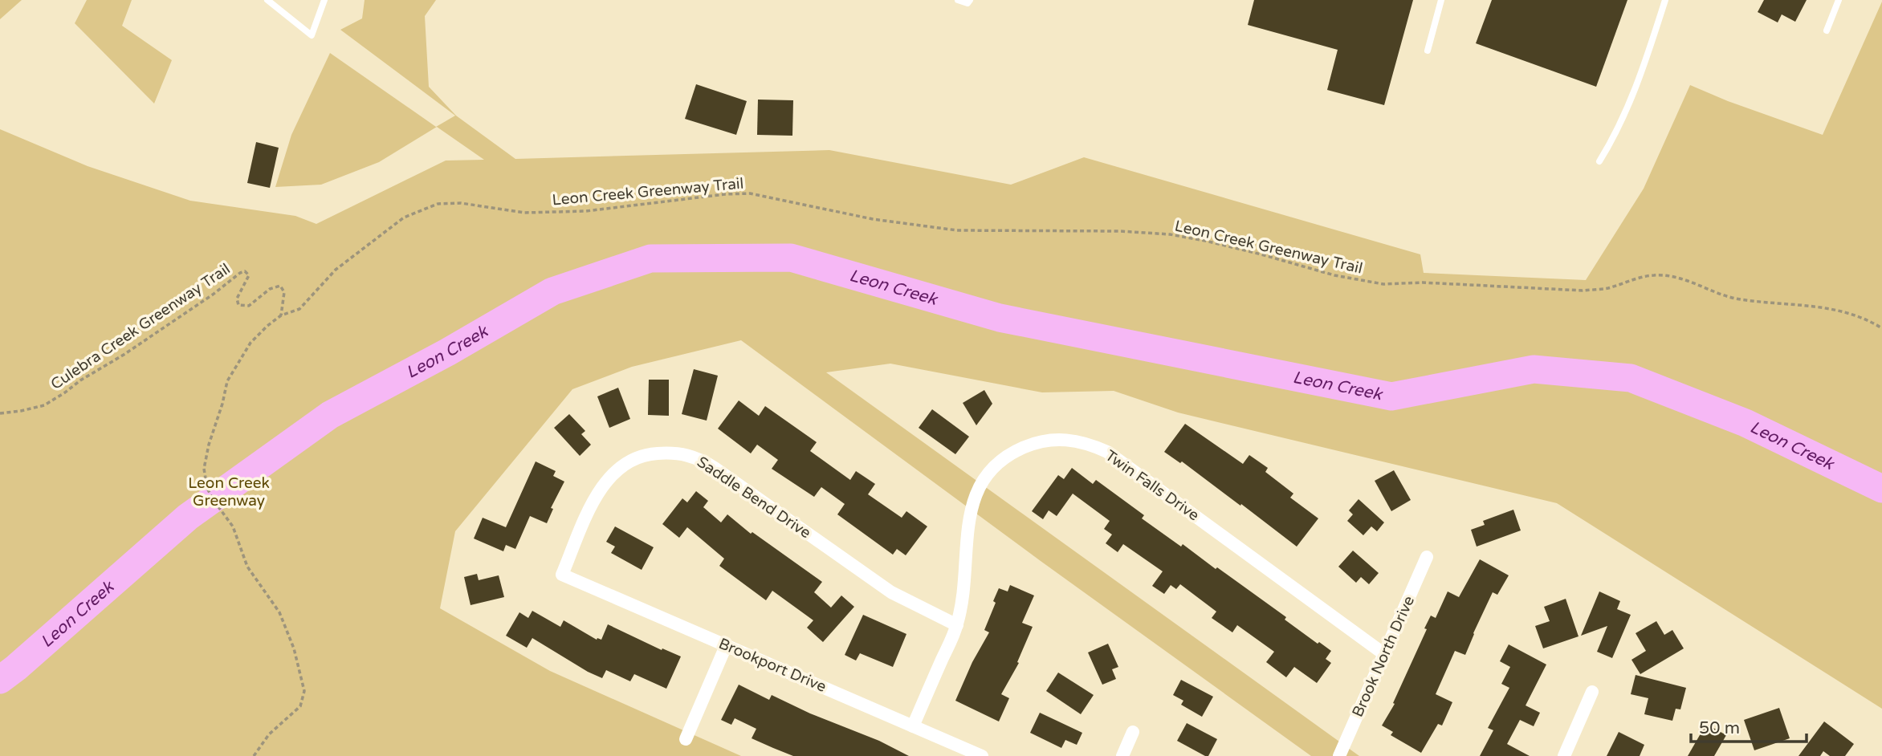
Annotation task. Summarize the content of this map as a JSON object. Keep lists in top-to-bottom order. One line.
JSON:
{"streets":{"street":["Twin Falls Drive","Saddle Bend Drive","Brook North Drive","Brookport Drive"],"path":["Leon Creek Greenway Trail","Culebra Creek Greenway Trail"]},"crossings":[["Leon Creek Greenway Trail","Culebra Creek Greenway Trail"],["Twin Falls Drive","Saddle Bend Drive"],["Twin Falls Drive","Brook North Drive"],["Twin Falls Drive","Brookport Drive"],["Saddle Bend Drive","Brookport Drive"]],"water":["Leon Creek"],"parks":["Leon Creek Greenway"],"scale_bar":"50 m"}
